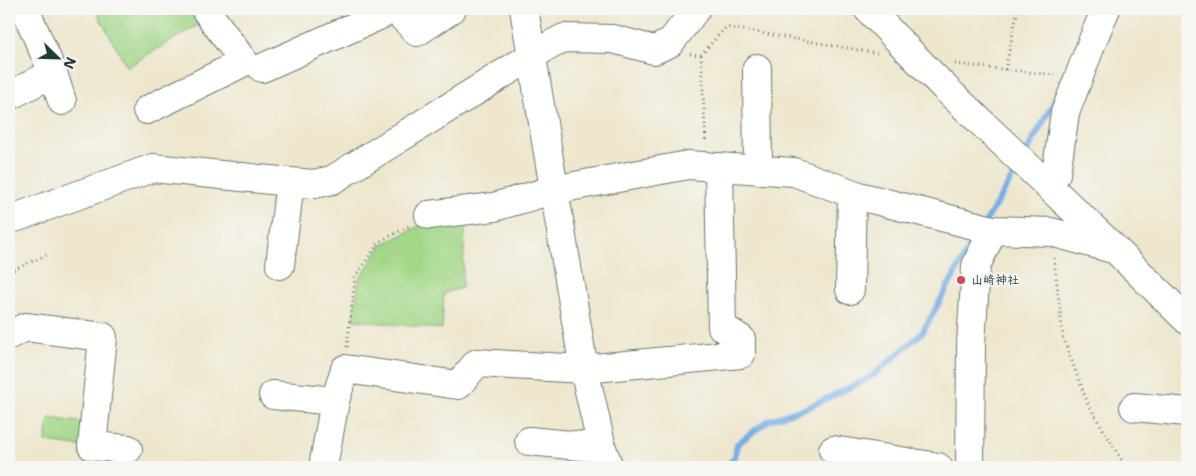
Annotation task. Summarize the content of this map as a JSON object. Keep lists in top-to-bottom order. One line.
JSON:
{"places":["山﨑神社"],"north":"bottom right"}
